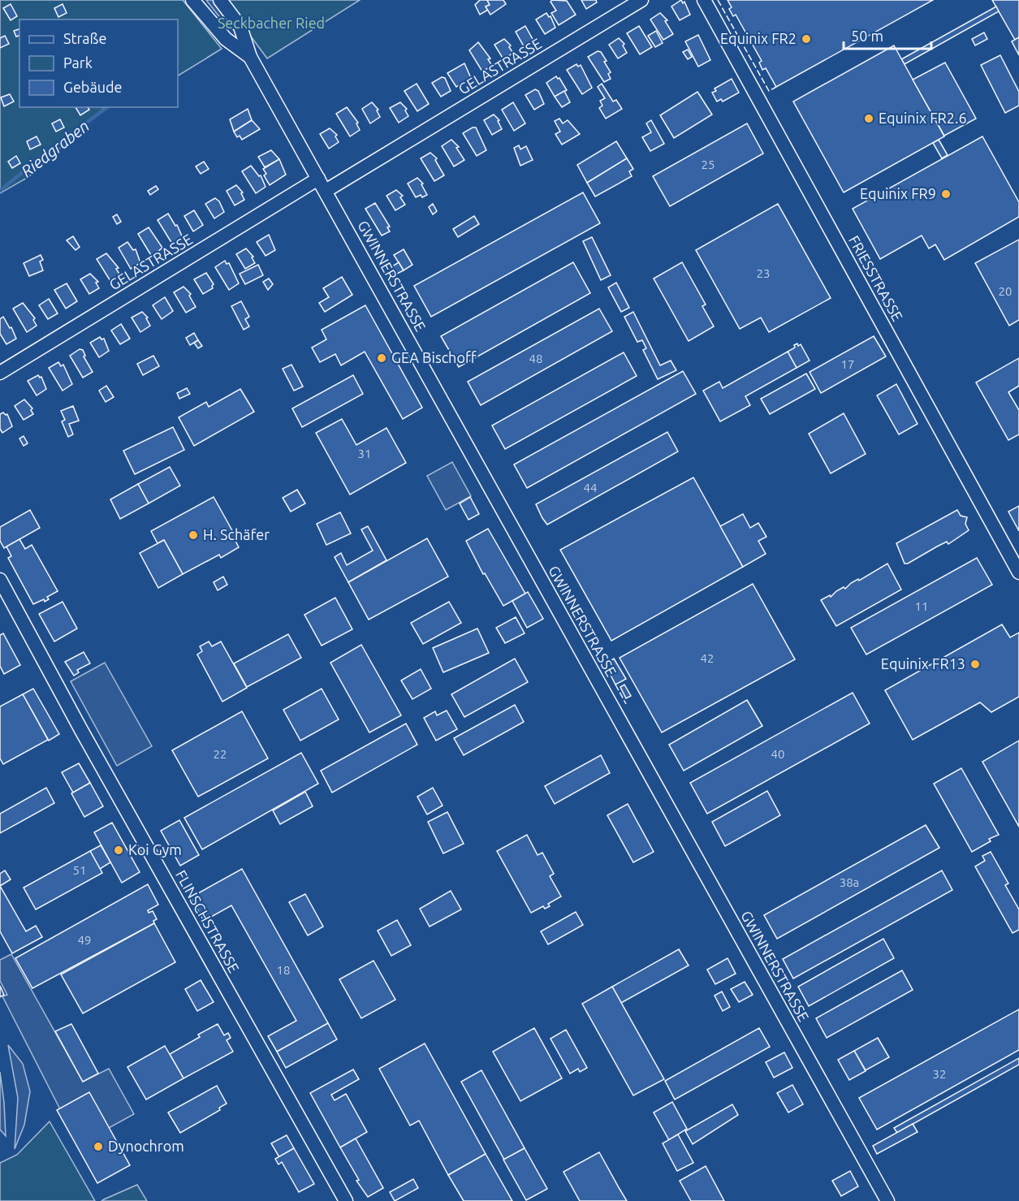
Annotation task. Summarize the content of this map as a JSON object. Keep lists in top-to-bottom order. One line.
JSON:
{"streets":{"street":["GELASTRASSE","GWINNERSTRASSE","FRIESSTRASSE","FLINSCHSTRASSE"]},"crossings":[["GELASTRASSE","GWINNERSTRASSE"]],"water":["Riedgraben"],"parks":["Seckbacher Ried"],"places":["Equinix FR2","Equinix FR2.6","Equinix FR9","GEA Bischoff","H. Schäfer","Equinix FR13","Koi Gym","Dynochrom"],"house_numbers":["25","23","20","48","17","31","44","11","42","22","40","51","38a","49","18","32"],"legend":["Straße","Park","Gebäude"],"scale_bar":"50 m"}
